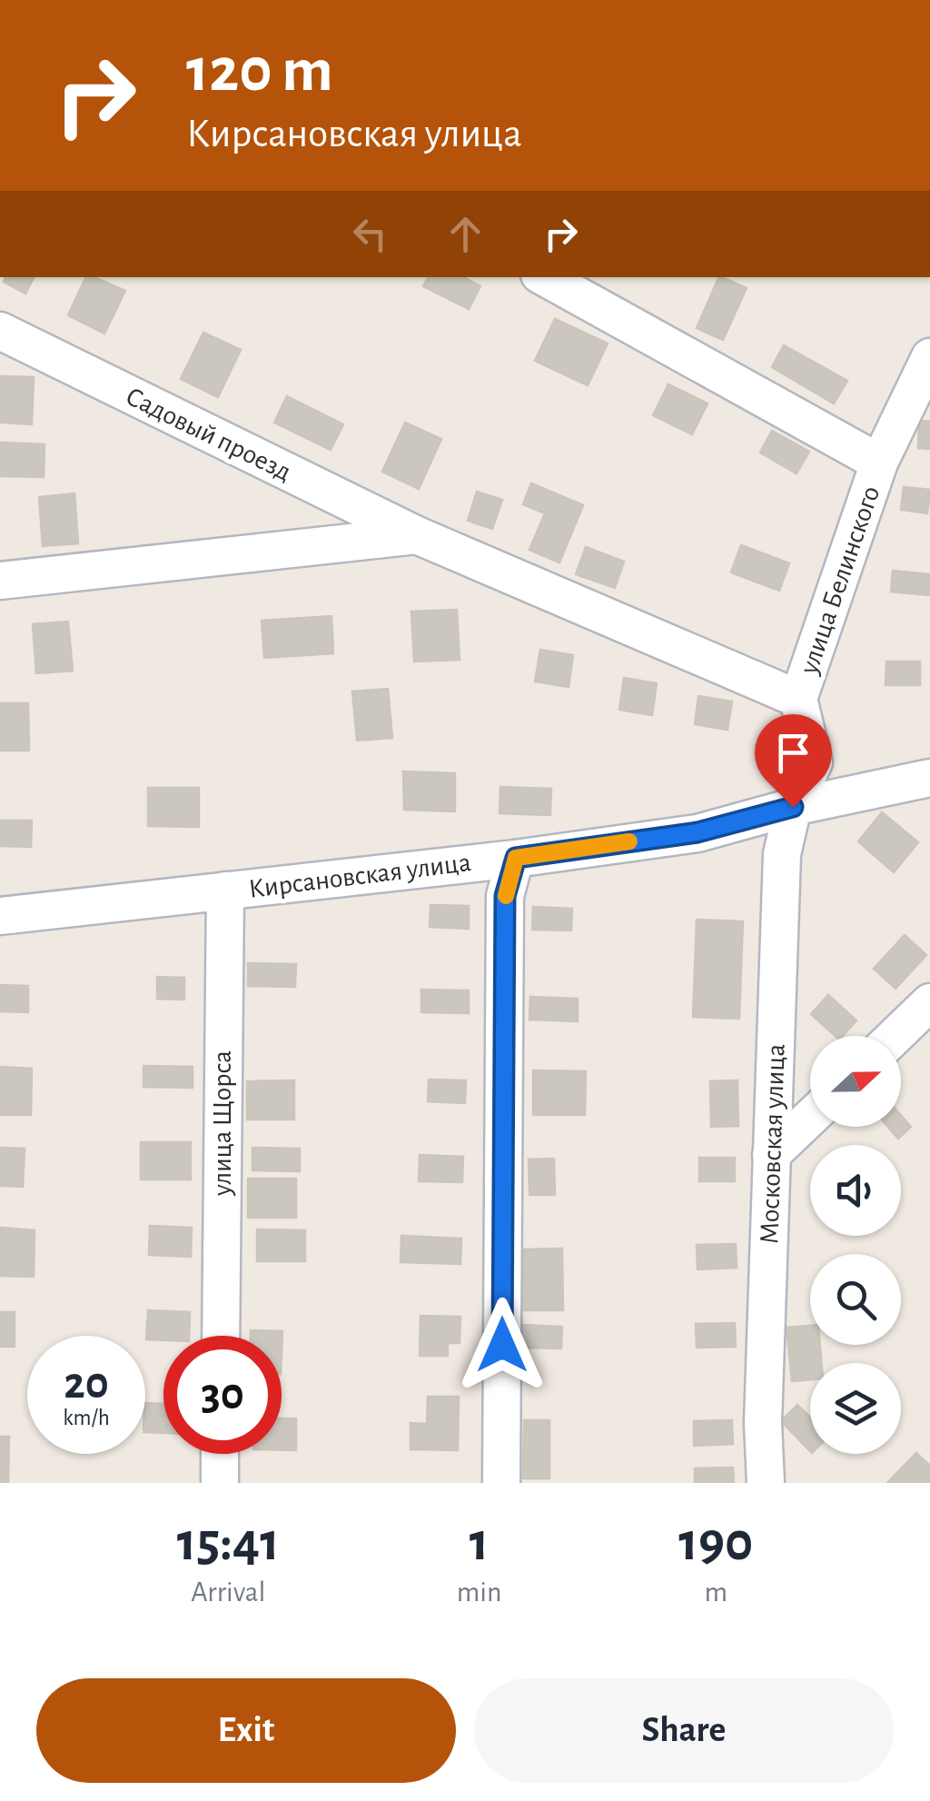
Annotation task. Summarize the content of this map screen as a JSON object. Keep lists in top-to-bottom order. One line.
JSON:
{"streets":{"street":["Садовый проезд","улица Белинского","Кирсановская улица","улица Щорса","Московская улица"]},"crossings":[["Садовый проезд","улица Белинского"],["улица Белинского","Кирсановская улица"],["улица Белинского","Московская улица"],["Кирсановская улица","улица Щорса"],["Кирсановская улица","Московская улица"]],"north":"right","page":{"turn":["120 m","Кирсановская улица"],"speed":"20 km/h","limit":"30","eta":["15:41","Arrival","1","min","190","m"],"buttons":["Exit","Share"]}}
